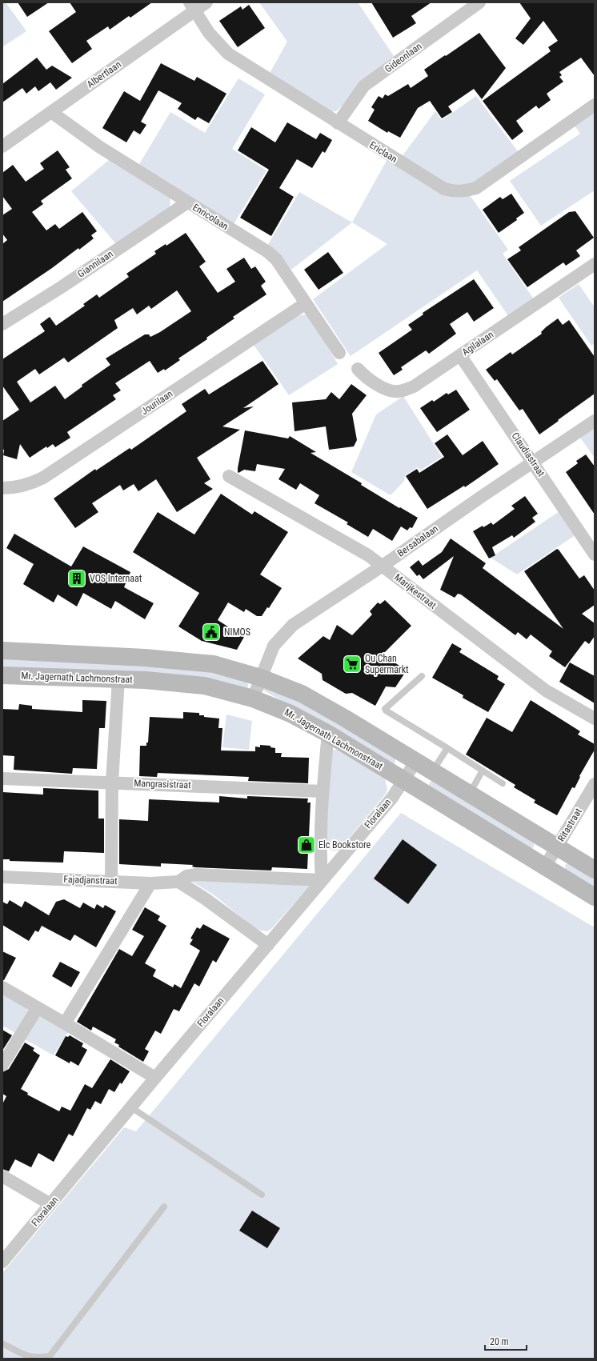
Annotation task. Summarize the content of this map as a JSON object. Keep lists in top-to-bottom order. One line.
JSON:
{"streets":{"main road":["Mr. Jagernath Lachmonstraat"],"street":["Gideonlaan","Albertlaan","Ericlaan","Enricolaan","Giannilaan","Agilalaan","Jourilaan","Claudiastraat","Bersabalaan","Marijkestraat","Mangrasistraat","Floralaan","Ritastraat","Fajadjanstraat"]},"crossings":[["Gideonlaan","Ericlaan"],["Albertlaan","Ericlaan"],["Albertlaan","Enricolaan"],["Enricolaan","Giannilaan"],["Enricolaan","Jourilaan"],["Agilalaan","Claudiastraat"],["Claudiastraat","Bersabalaan"],["Bersabalaan","Marijkestraat"],["Bersabalaan","Mr. Jagernath Lachmonstraat"],["Mr. Jagernath Lachmonstraat","Floralaan"],["Mr. Jagernath Lachmonstraat","Ritastraat"],["Floralaan","Fajadjanstraat"]],"places":{"building":["VOS Internaat"],"public building":["NIMOS"],"supermarket":["Ou Chan Supermarkt"],"shop":["Elc Bookstore"]},"scale_bar":"20 m"}
